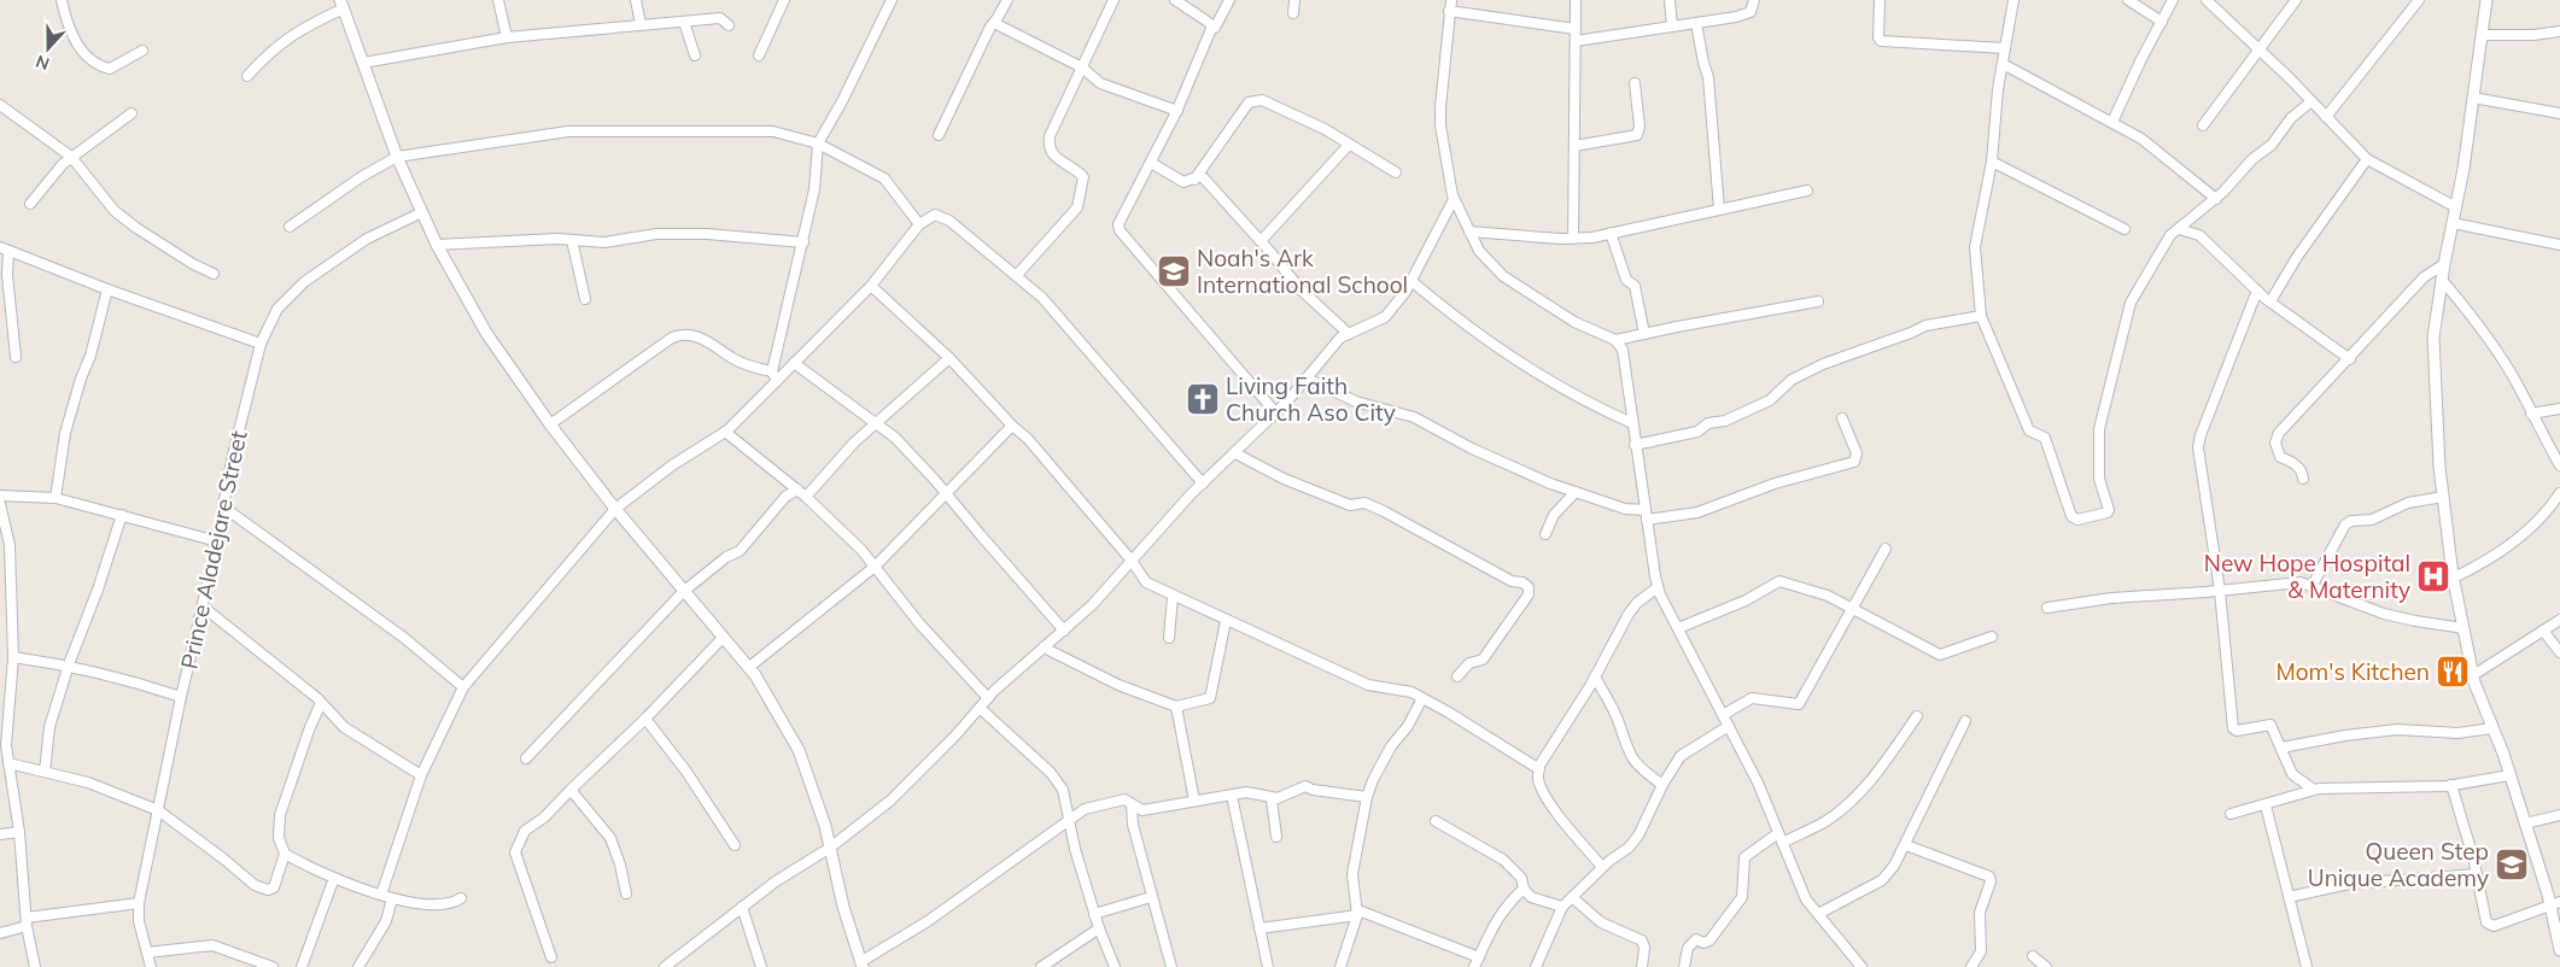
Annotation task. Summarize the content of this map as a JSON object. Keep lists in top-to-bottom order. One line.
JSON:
{"streets":{"street":["Prince Aladejare Street"]},"places":{"school or university":["Noah's Ark International School","Queen Step Unique Academy"],"church":["Living Faith Church Aso City"],"hospital":["New Hope Hospital & Maternity"],"restaurant":["Mom's Kitchen"]},"north":"bottom"}
